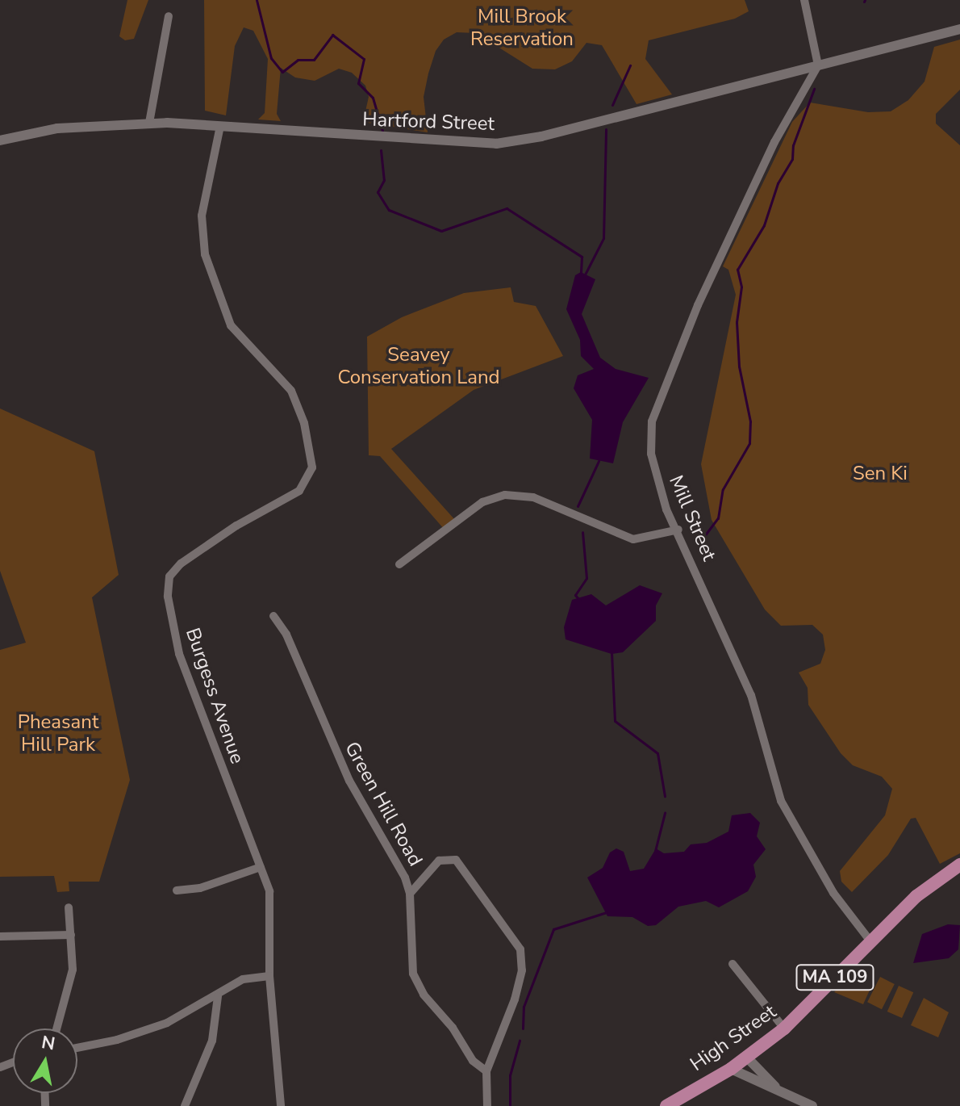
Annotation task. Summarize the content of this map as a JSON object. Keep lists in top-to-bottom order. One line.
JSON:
{"streets":{"main road":["MA 109","High Street"],"street":["Hartford Street","Mill Street","Burgess Avenue","Green Hill Road"]},"crossings":[["Hartford Street","Mill Street"],["Hartford Street","Burgess Avenue"],["Mill Street","High Street"]],"parks":["Mill Brook Reservation","Seavey Conservation Land","Sen Ki","Pheasant Hill Park"],"north":"top"}
